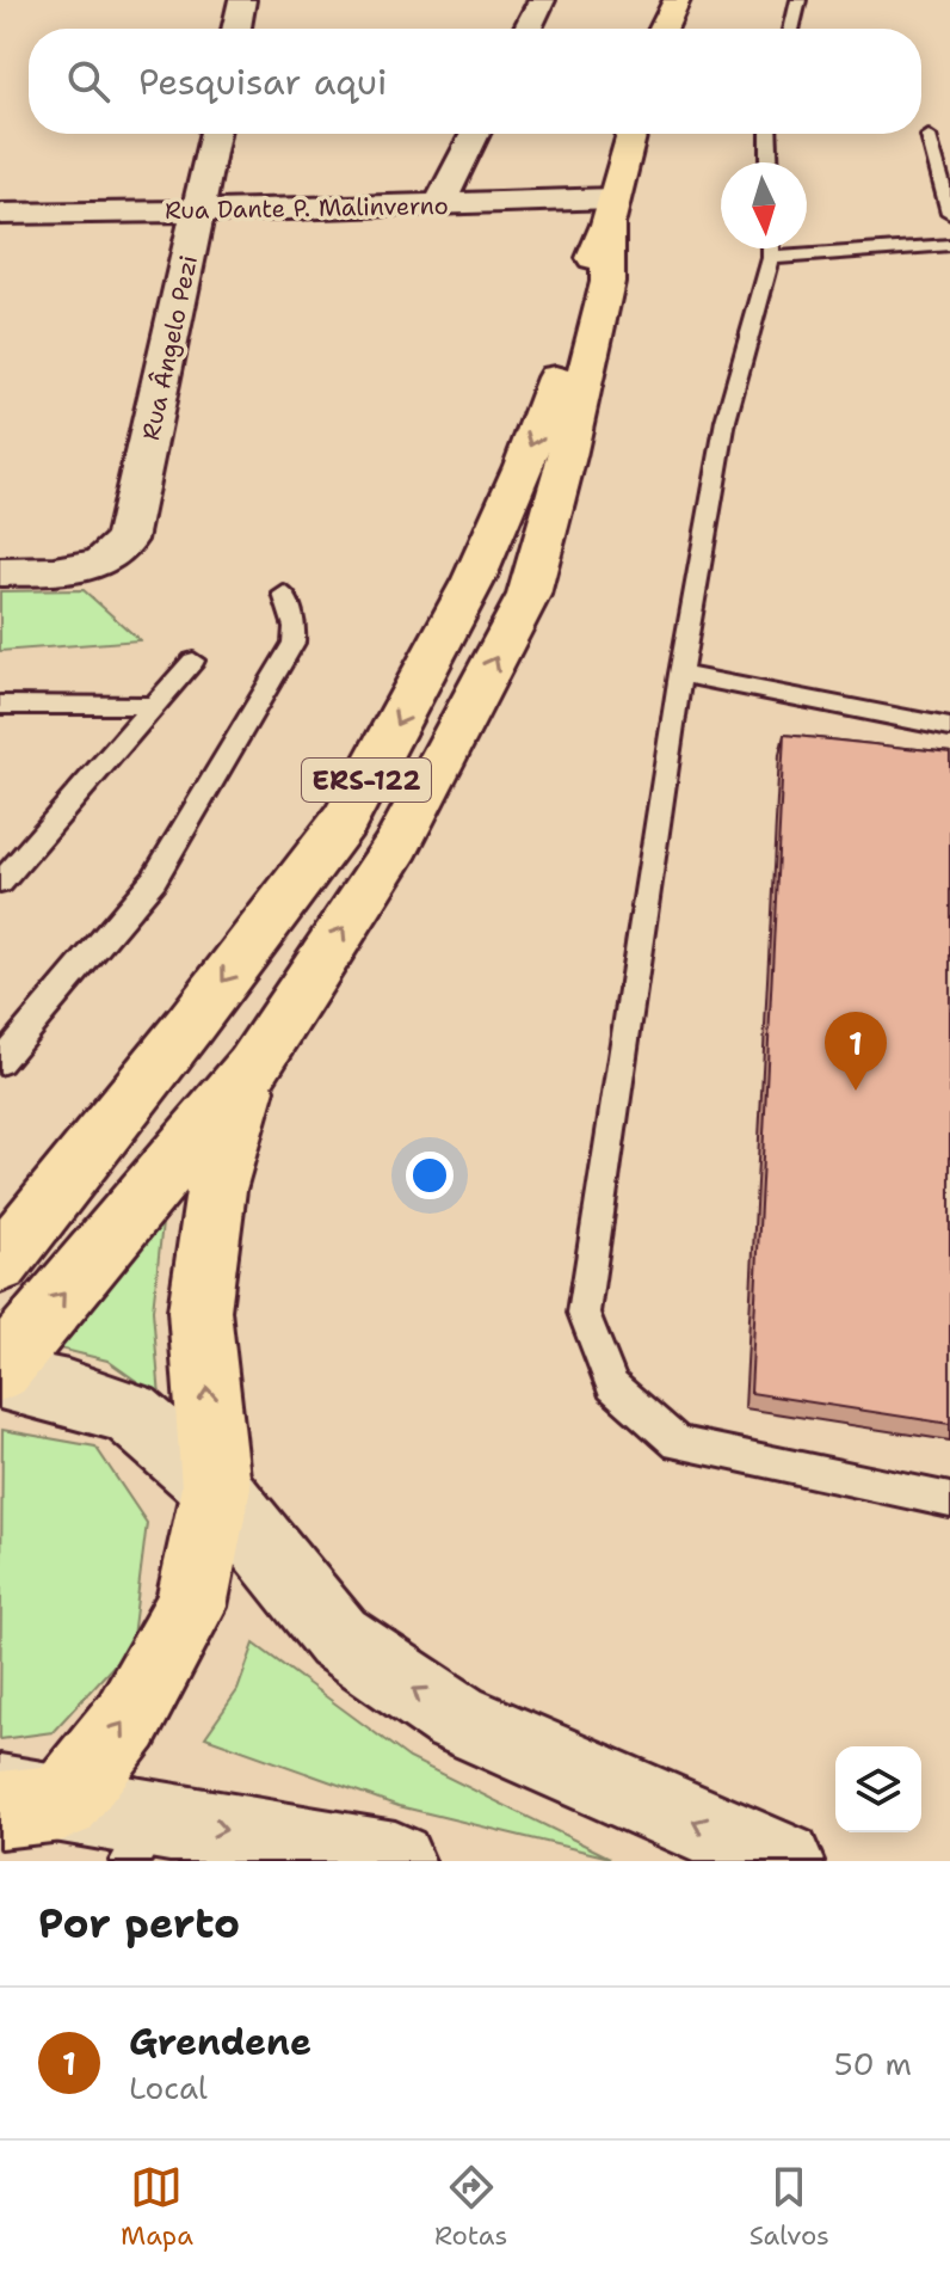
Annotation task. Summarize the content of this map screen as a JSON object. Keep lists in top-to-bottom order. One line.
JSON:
{"streets":{"highway":["ERS-122"],"street":["Rua Dante P. Malinverno","Rua Ângelo Pezi"]},"crossings":[["Rua Dante P. Malinverno","Rua Ângelo Pezi"],["Rua Dante P. Malinverno","ERS-122"]],"north":"bottom","page":{"search":"Pesquisar aqui","pins":"1","heading":"Por perto","list":[{"mark":"1","name":"Grendene","note":"Local","value":"50 m"}],"nav":["Mapa","Rotas","Salvos"]}}
